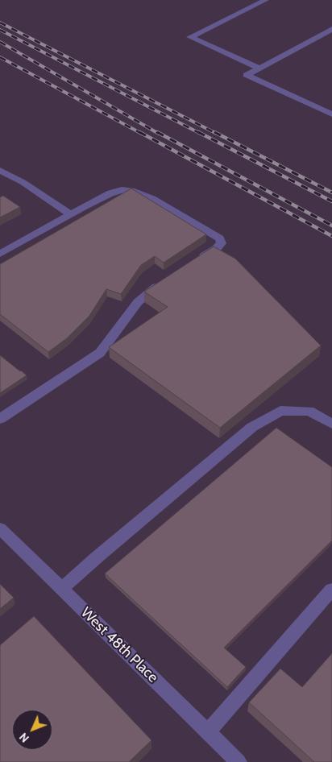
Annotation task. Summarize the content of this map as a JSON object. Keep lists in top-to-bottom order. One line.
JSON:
{"streets":{"street":["West 48th Place"]},"north":"bottom left"}
